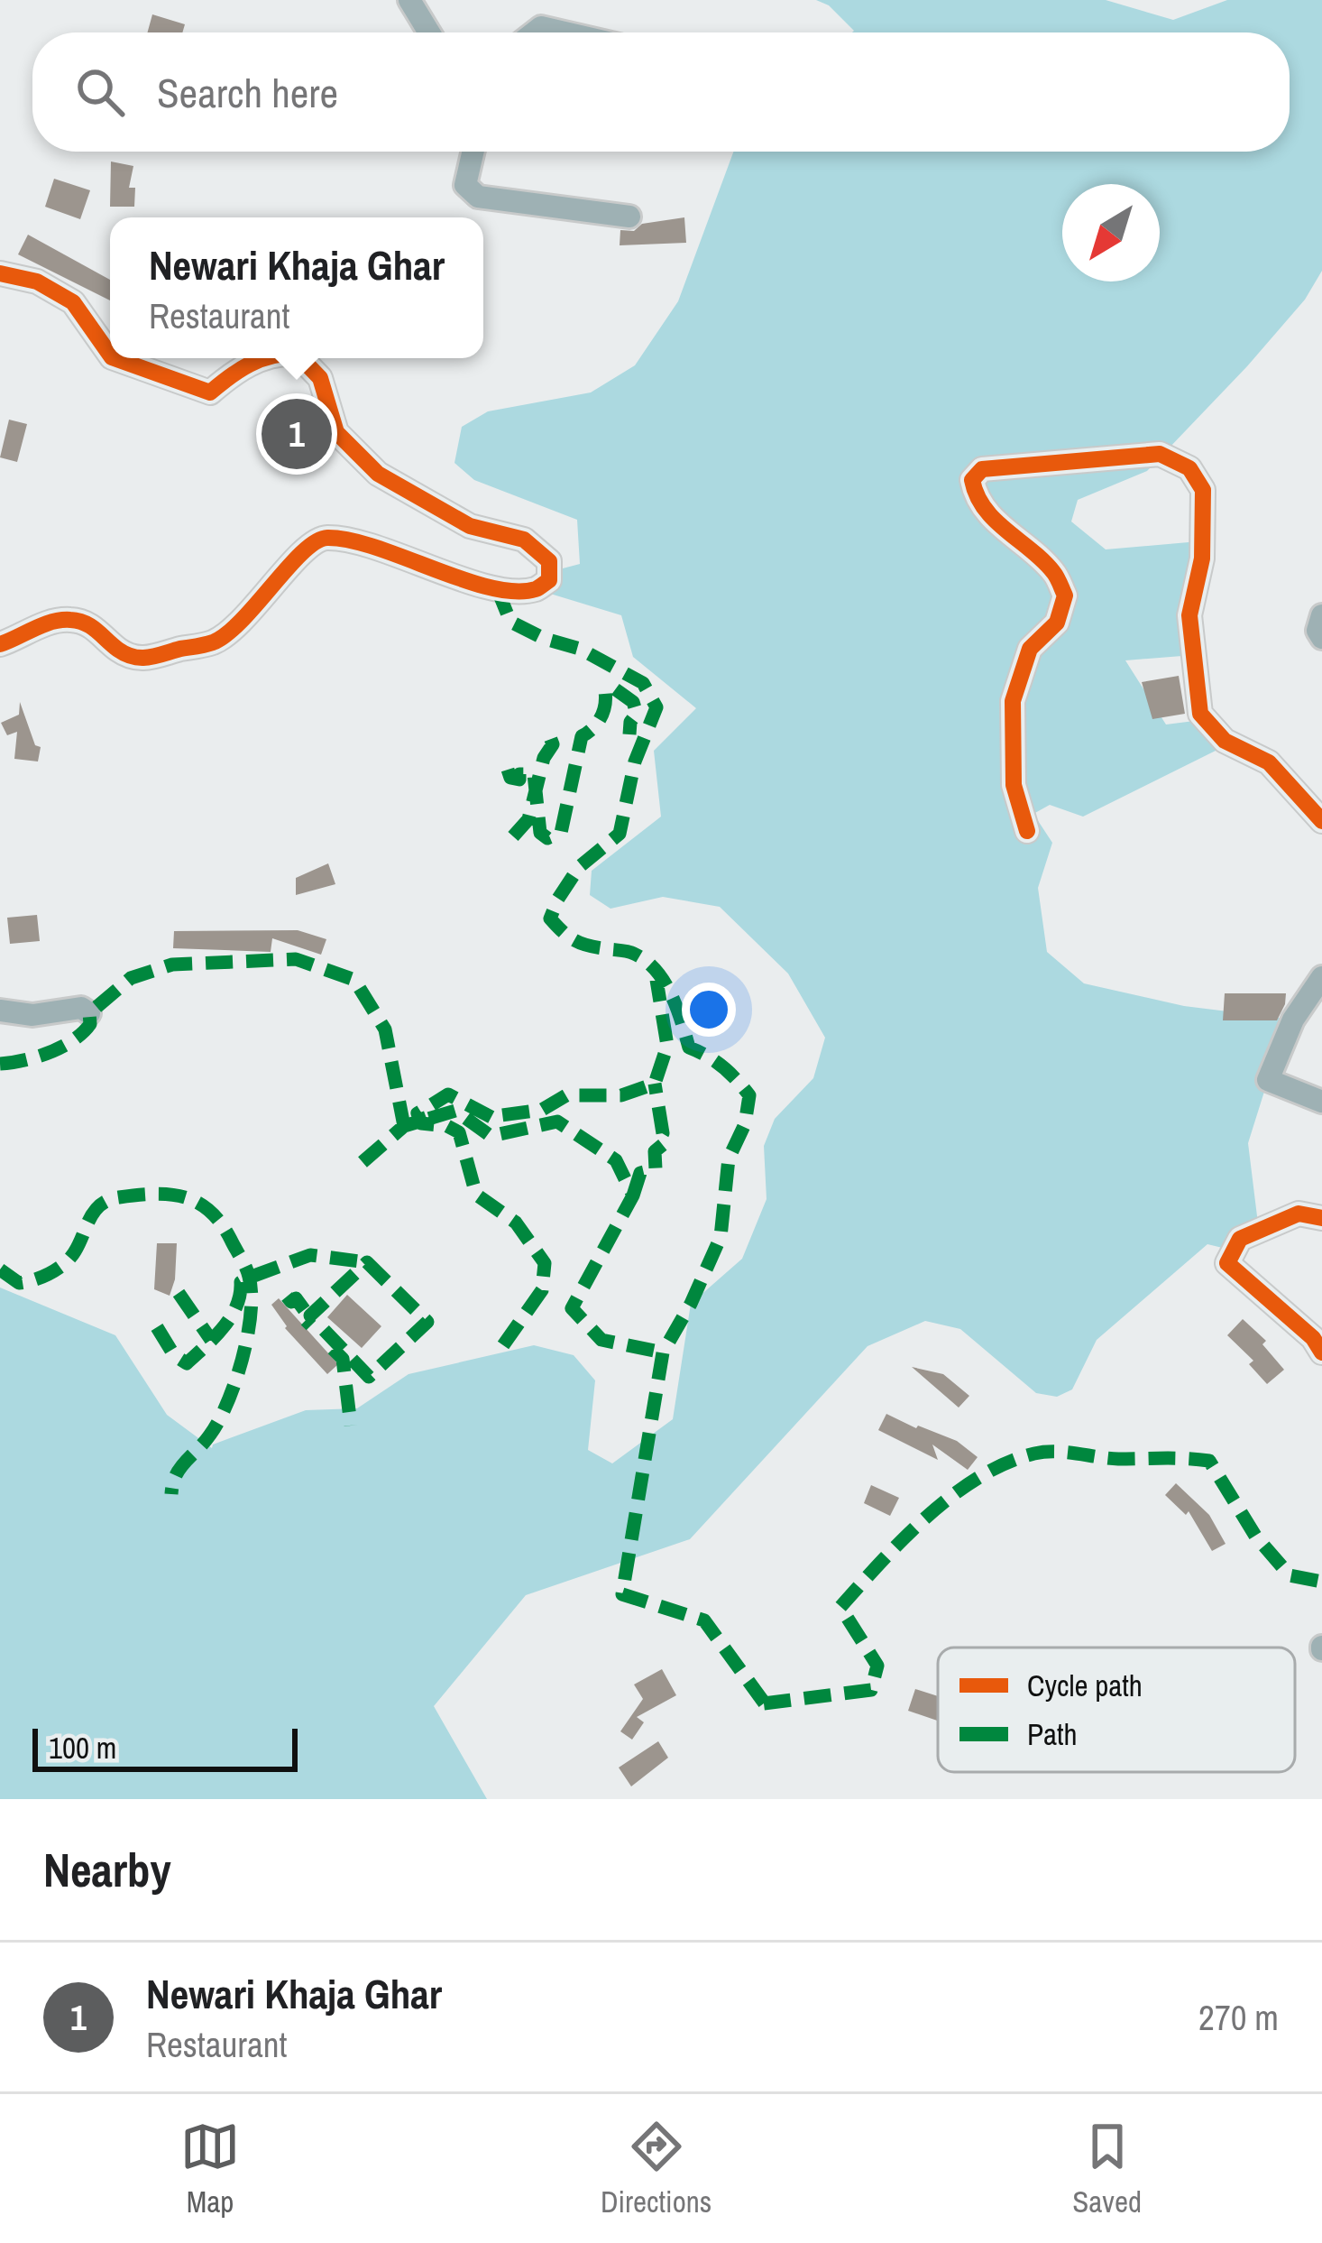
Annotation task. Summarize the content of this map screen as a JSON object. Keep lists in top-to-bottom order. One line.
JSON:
{"legend":["Cycle path","Path"],"scale_bar":"100 m","north":"bottom left","page":{"search":"Search here","popup":["Newari Khaja Ghar","Restaurant"],"pins":"1","scale":"100 m","heading":"Nearby","list":[{"mark":"1","name":"Newari Khaja Ghar","note":"Restaurant","value":"270 m"}],"nav":["Map","Directions","Saved"]}}
